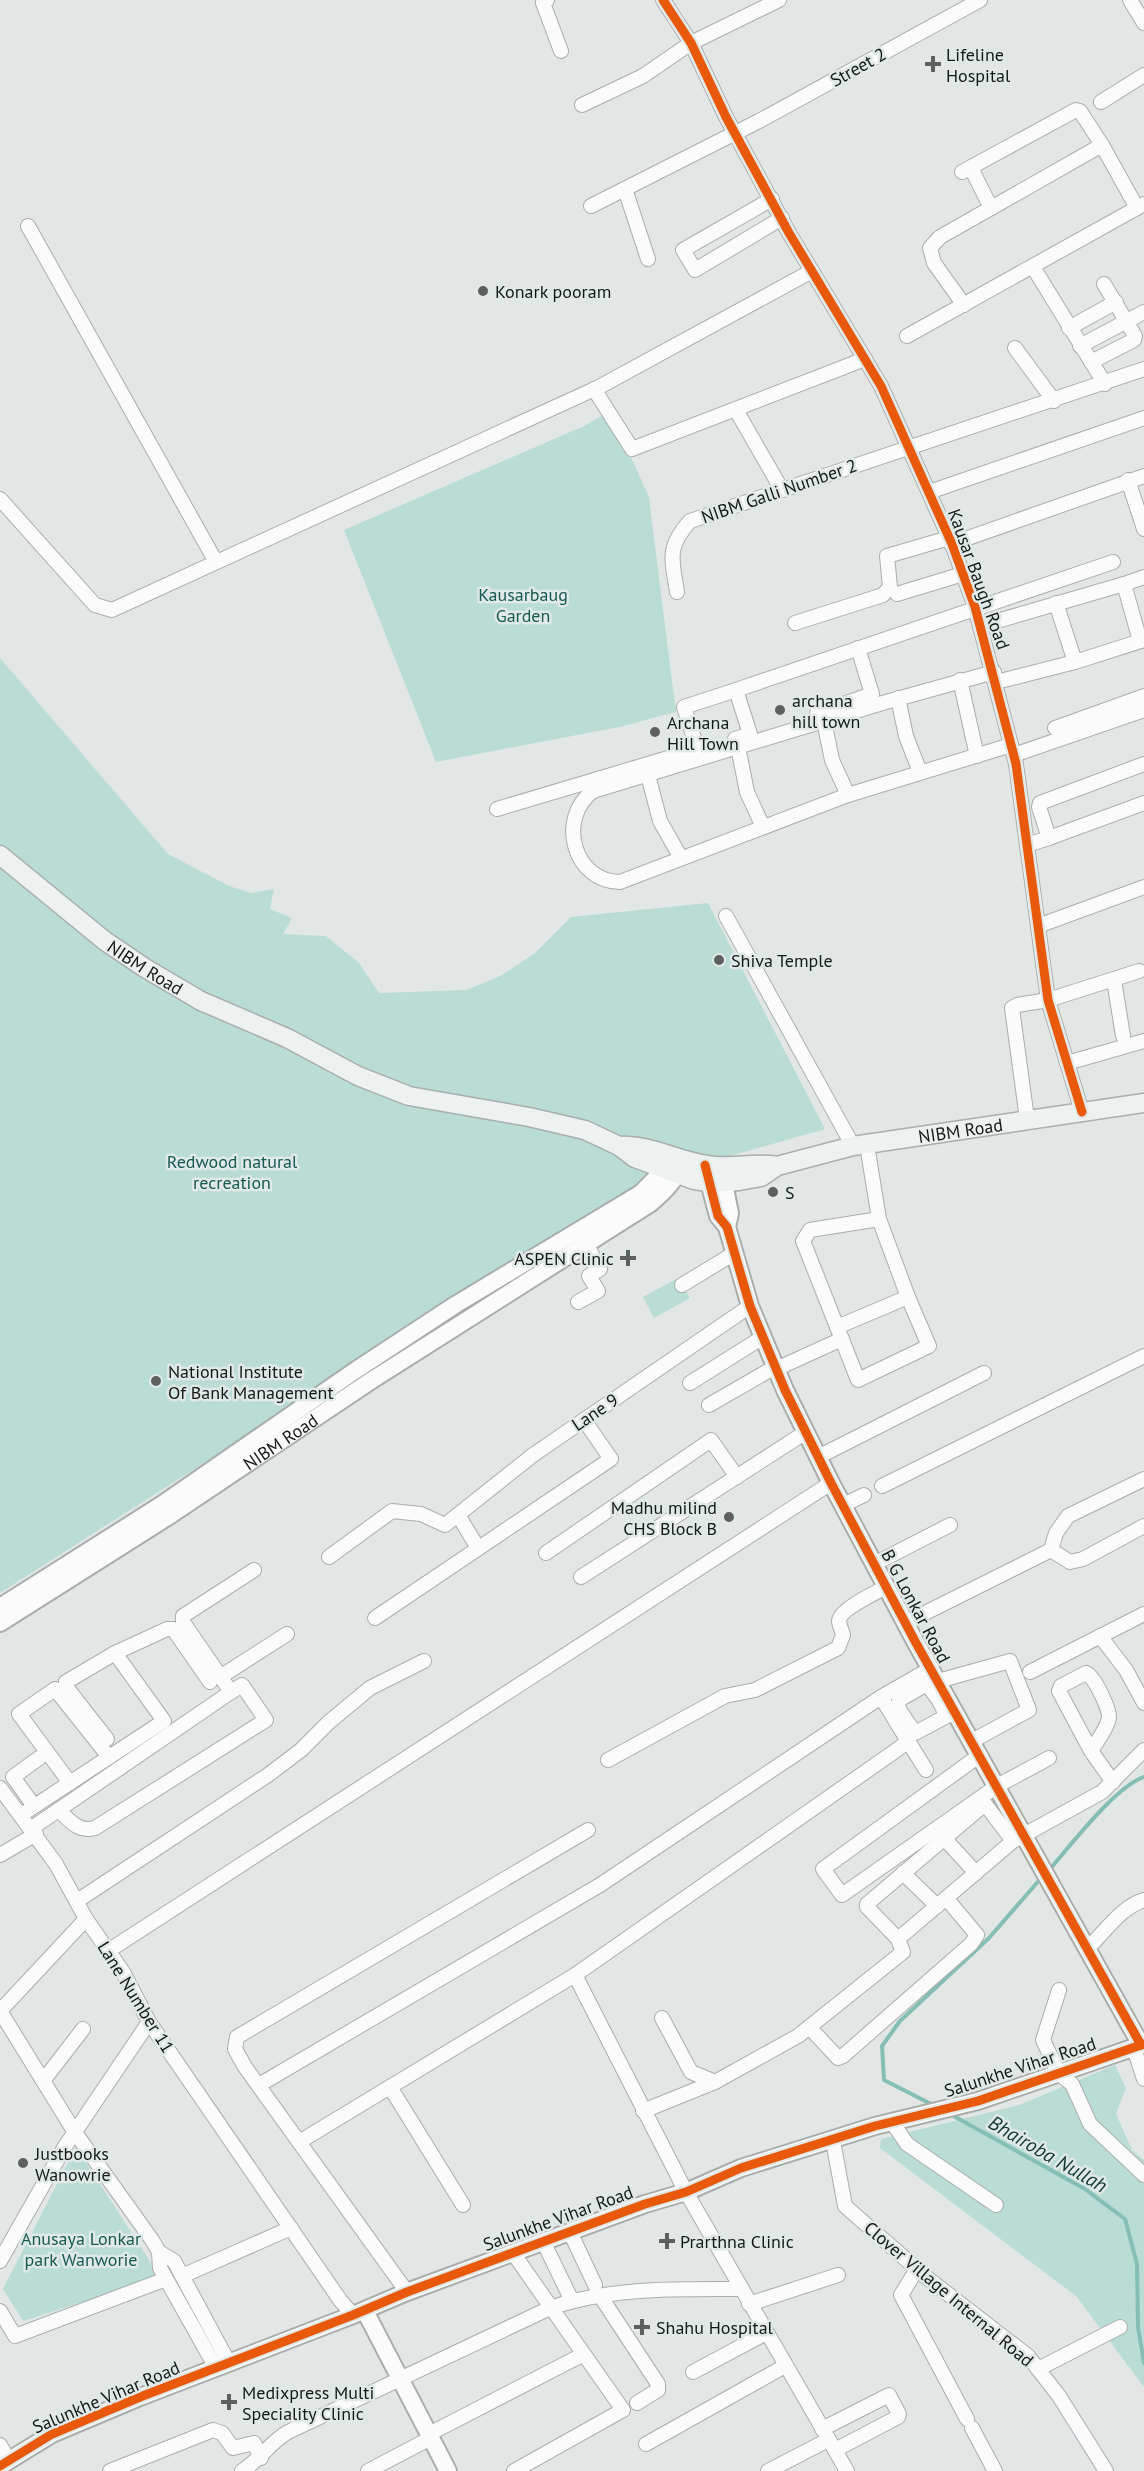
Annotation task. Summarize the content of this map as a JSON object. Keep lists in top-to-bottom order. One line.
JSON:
{"streets":{"main road":["NIBM Road"],"street":["Street 2","NIBM Galli Number 2","Kausar Baugh Road","Lane 9","B G Lonkar Road","Lane Number 11","Salunkhe Vihar Road","Clover Village Internal Road"]},"crossings":[["Street 2","Kausar Baugh Road"],["NIBM Galli Number 2","Kausar Baugh Road"],["Kausar Baugh Road","NIBM Road"],["NIBM Road","B G Lonkar Road"],["Lane 9","B G Lonkar Road"],["B G Lonkar Road","Salunkhe Vihar Road"],["Lane Number 11","Salunkhe Vihar Road"],["Salunkhe Vihar Road","Clover Village Internal Road"]],"water":["Bhairoba Nullah"],"parks":["Kausarbaug Garden","Redwood natural recreation","Anusaya Lonkar park Wanworie"],"places":{"health":["Lifeline Hospital","ASPEN Clinic","Prarthna Clinic","Shahu Hospital","Medixpress Multi Speciality Clinic"],"other":["Konark pooram","archana hill town","Archana Hill Town","Shiva Temple","S","National Institute Of Bank Management","Madhu milind CHS Block B","Justbooks Wanowrie"]}}
